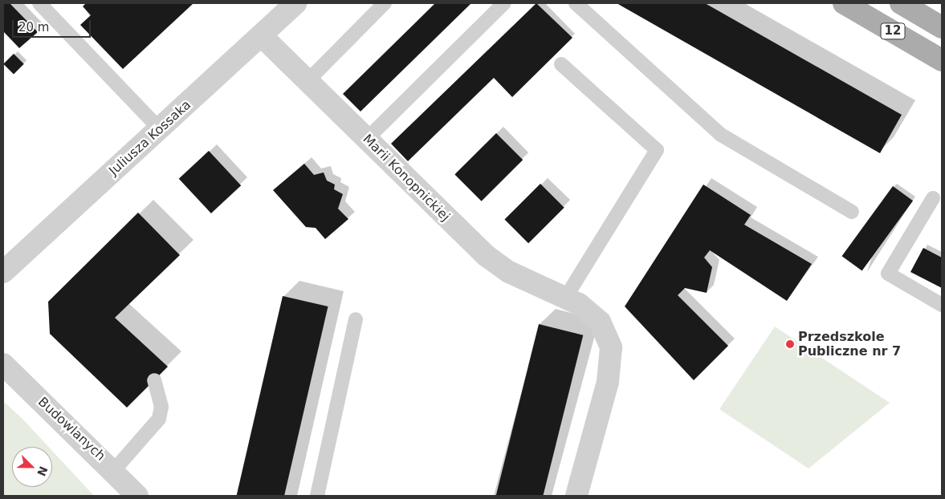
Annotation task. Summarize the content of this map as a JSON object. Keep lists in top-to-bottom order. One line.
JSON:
{"streets":{"main road":["12"],"street":["Juliusza Kossaka","Marii Konopnickiej","Budowlanych"]},"crossings":[["Juliusza Kossaka","Marii Konopnickiej"]],"places":["Przedszkole Publiczne nr 7"],"scale_bar":"20 m","north":"bottom right"}
